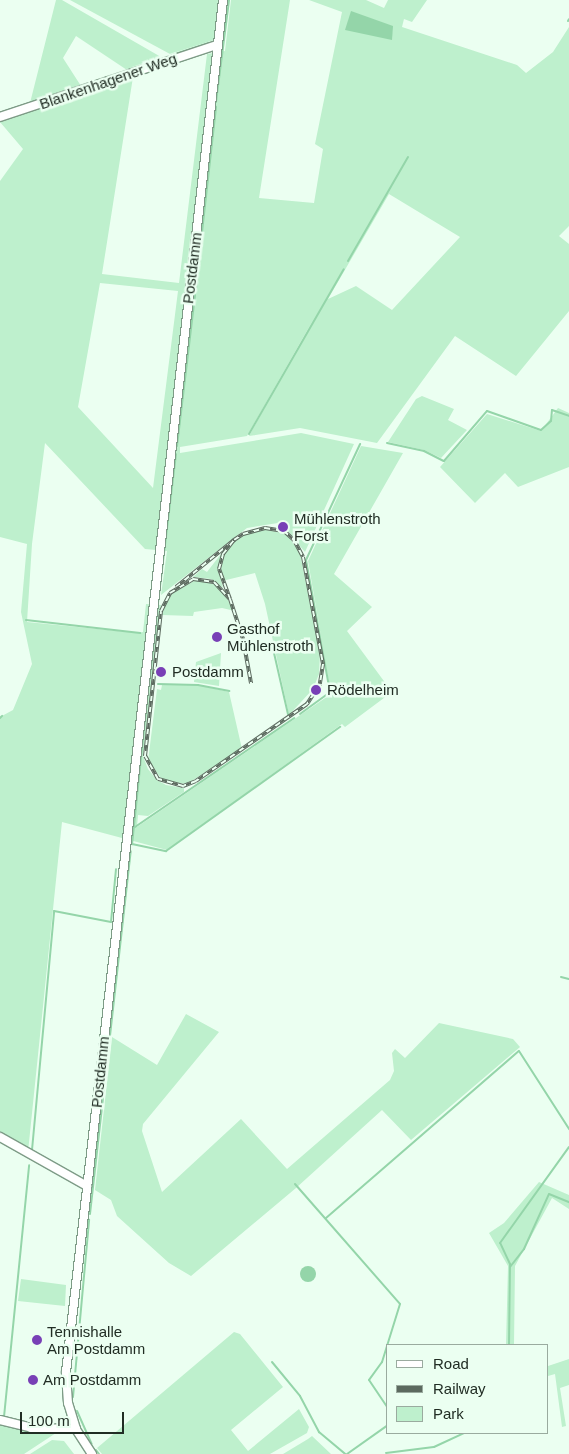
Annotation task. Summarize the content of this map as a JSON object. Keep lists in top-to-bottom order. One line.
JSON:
{"streets":{"street":["Blankenhagener Weg","Postdamm"]},"crossings":[["Blankenhagener Weg","Postdamm"]],"places":["Mühlenstroth Forst","Gasthof Mühlenstroth","Postdamm","Rödelheim","Tennishalle Am Postdamm","Am Postdamm"],"legend":["Road","Railway","Park"],"scale_bar":"100 m"}
